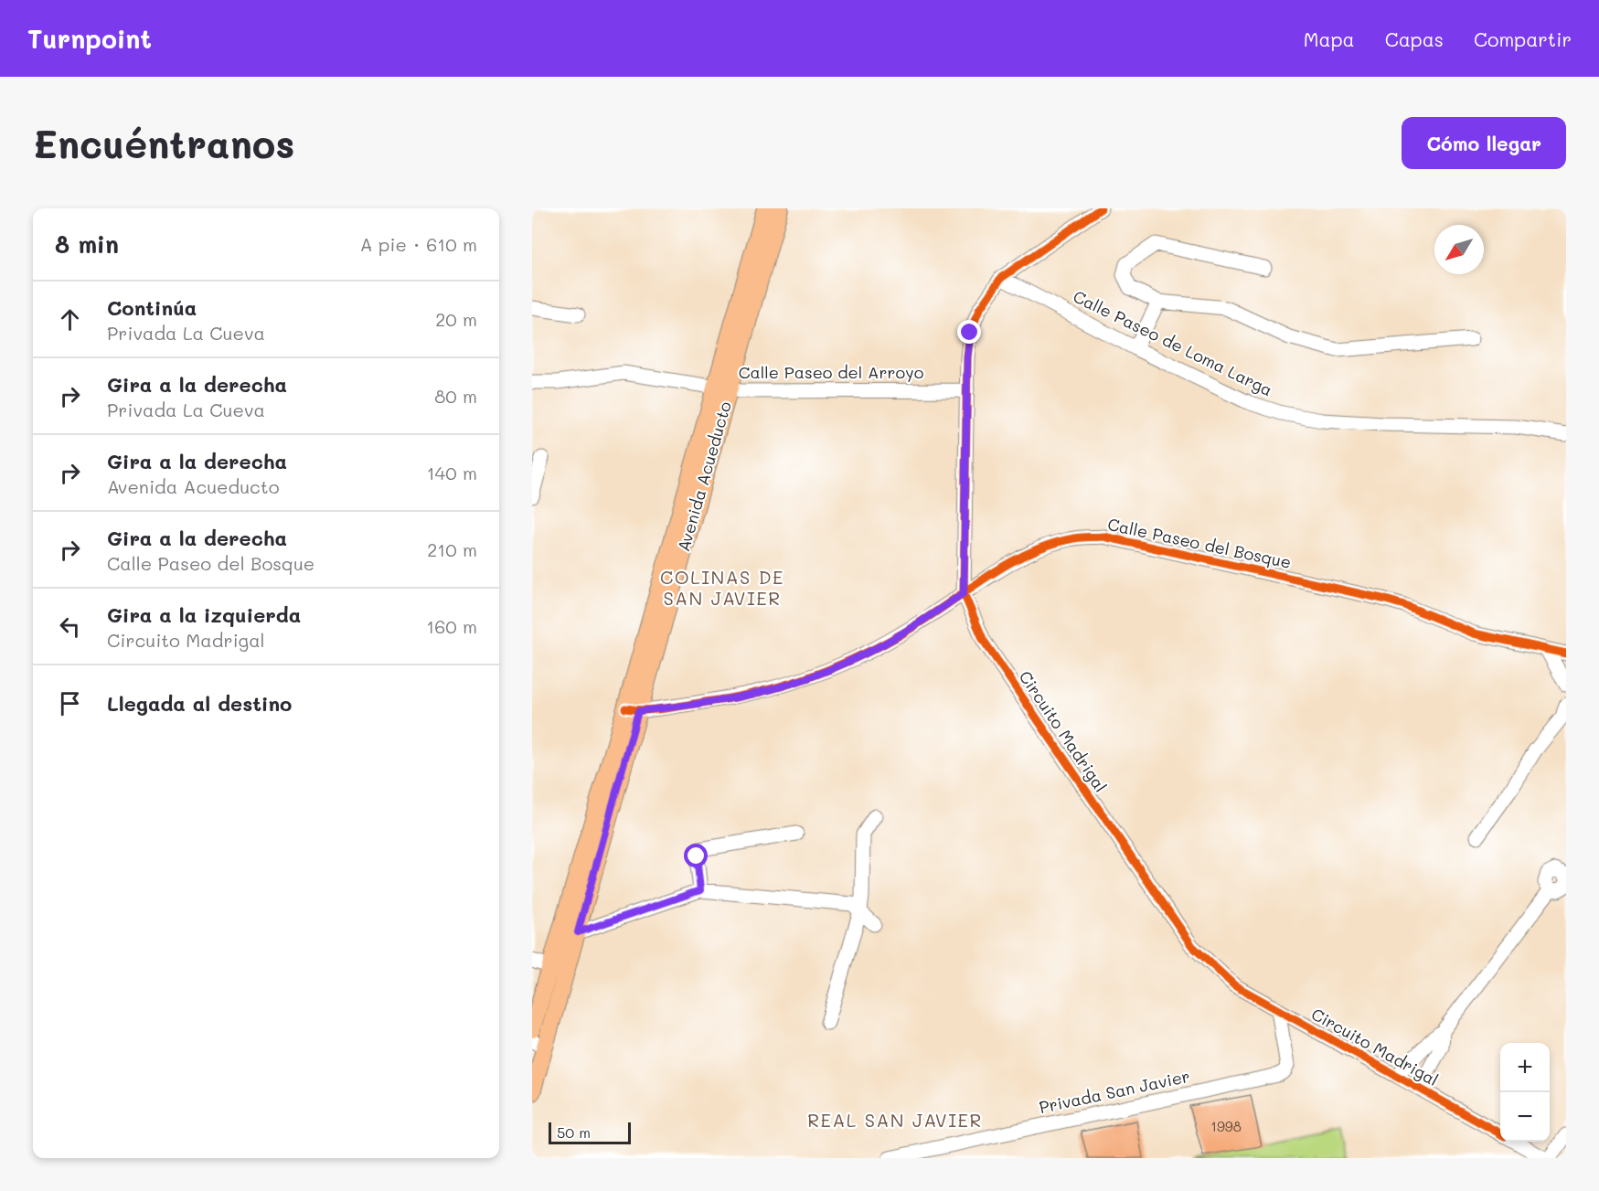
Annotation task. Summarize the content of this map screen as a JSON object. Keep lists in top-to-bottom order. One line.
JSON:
{"streets":{"main road":["Avenida Acueducto"],"street":["Calle Paseo de Loma Larga","Calle Paseo del Arroyo","Calle Paseo del Bosque","Circuito Madrigal","Privada San Javier"]},"crossings":[["Calle Paseo de Loma Larga","Circuito Madrigal"],["Calle Paseo del Arroyo","Avenida Acueducto"],["Calle Paseo del Arroyo","Circuito Madrigal"],["Avenida Acueducto","Calle Paseo del Bosque"],["Calle Paseo del Bosque","Circuito Madrigal"],["Circuito Madrigal","Privada San Javier"]],"districts":["COLINAS DE SAN JAVIER","REAL SAN JAVIER"],"house_numbers":["1998"],"scale_bar":"50 m","north":"bottom left","page":{"header":"Turnpoint","nav":["Mapa","Capas","Compartir"],"buttons":"Cómo llegar","title":"Encuéntranos","heading":["8 min","A pie · 610 m"],"list":[["Continúa","Privada La Cueva","20 m"],["Gira a la derecha","Privada La Cueva","80 m"],["Gira a la derecha","Avenida Acueducto","140 m"],["Gira a la derecha","Calle Paseo del Bosque","210 m"],["Gira a la izquierda","Circuito Madrigal","160 m"],"Llegada al destino"],"map_buttons":["+","−"],"scale":"50 m"}}
